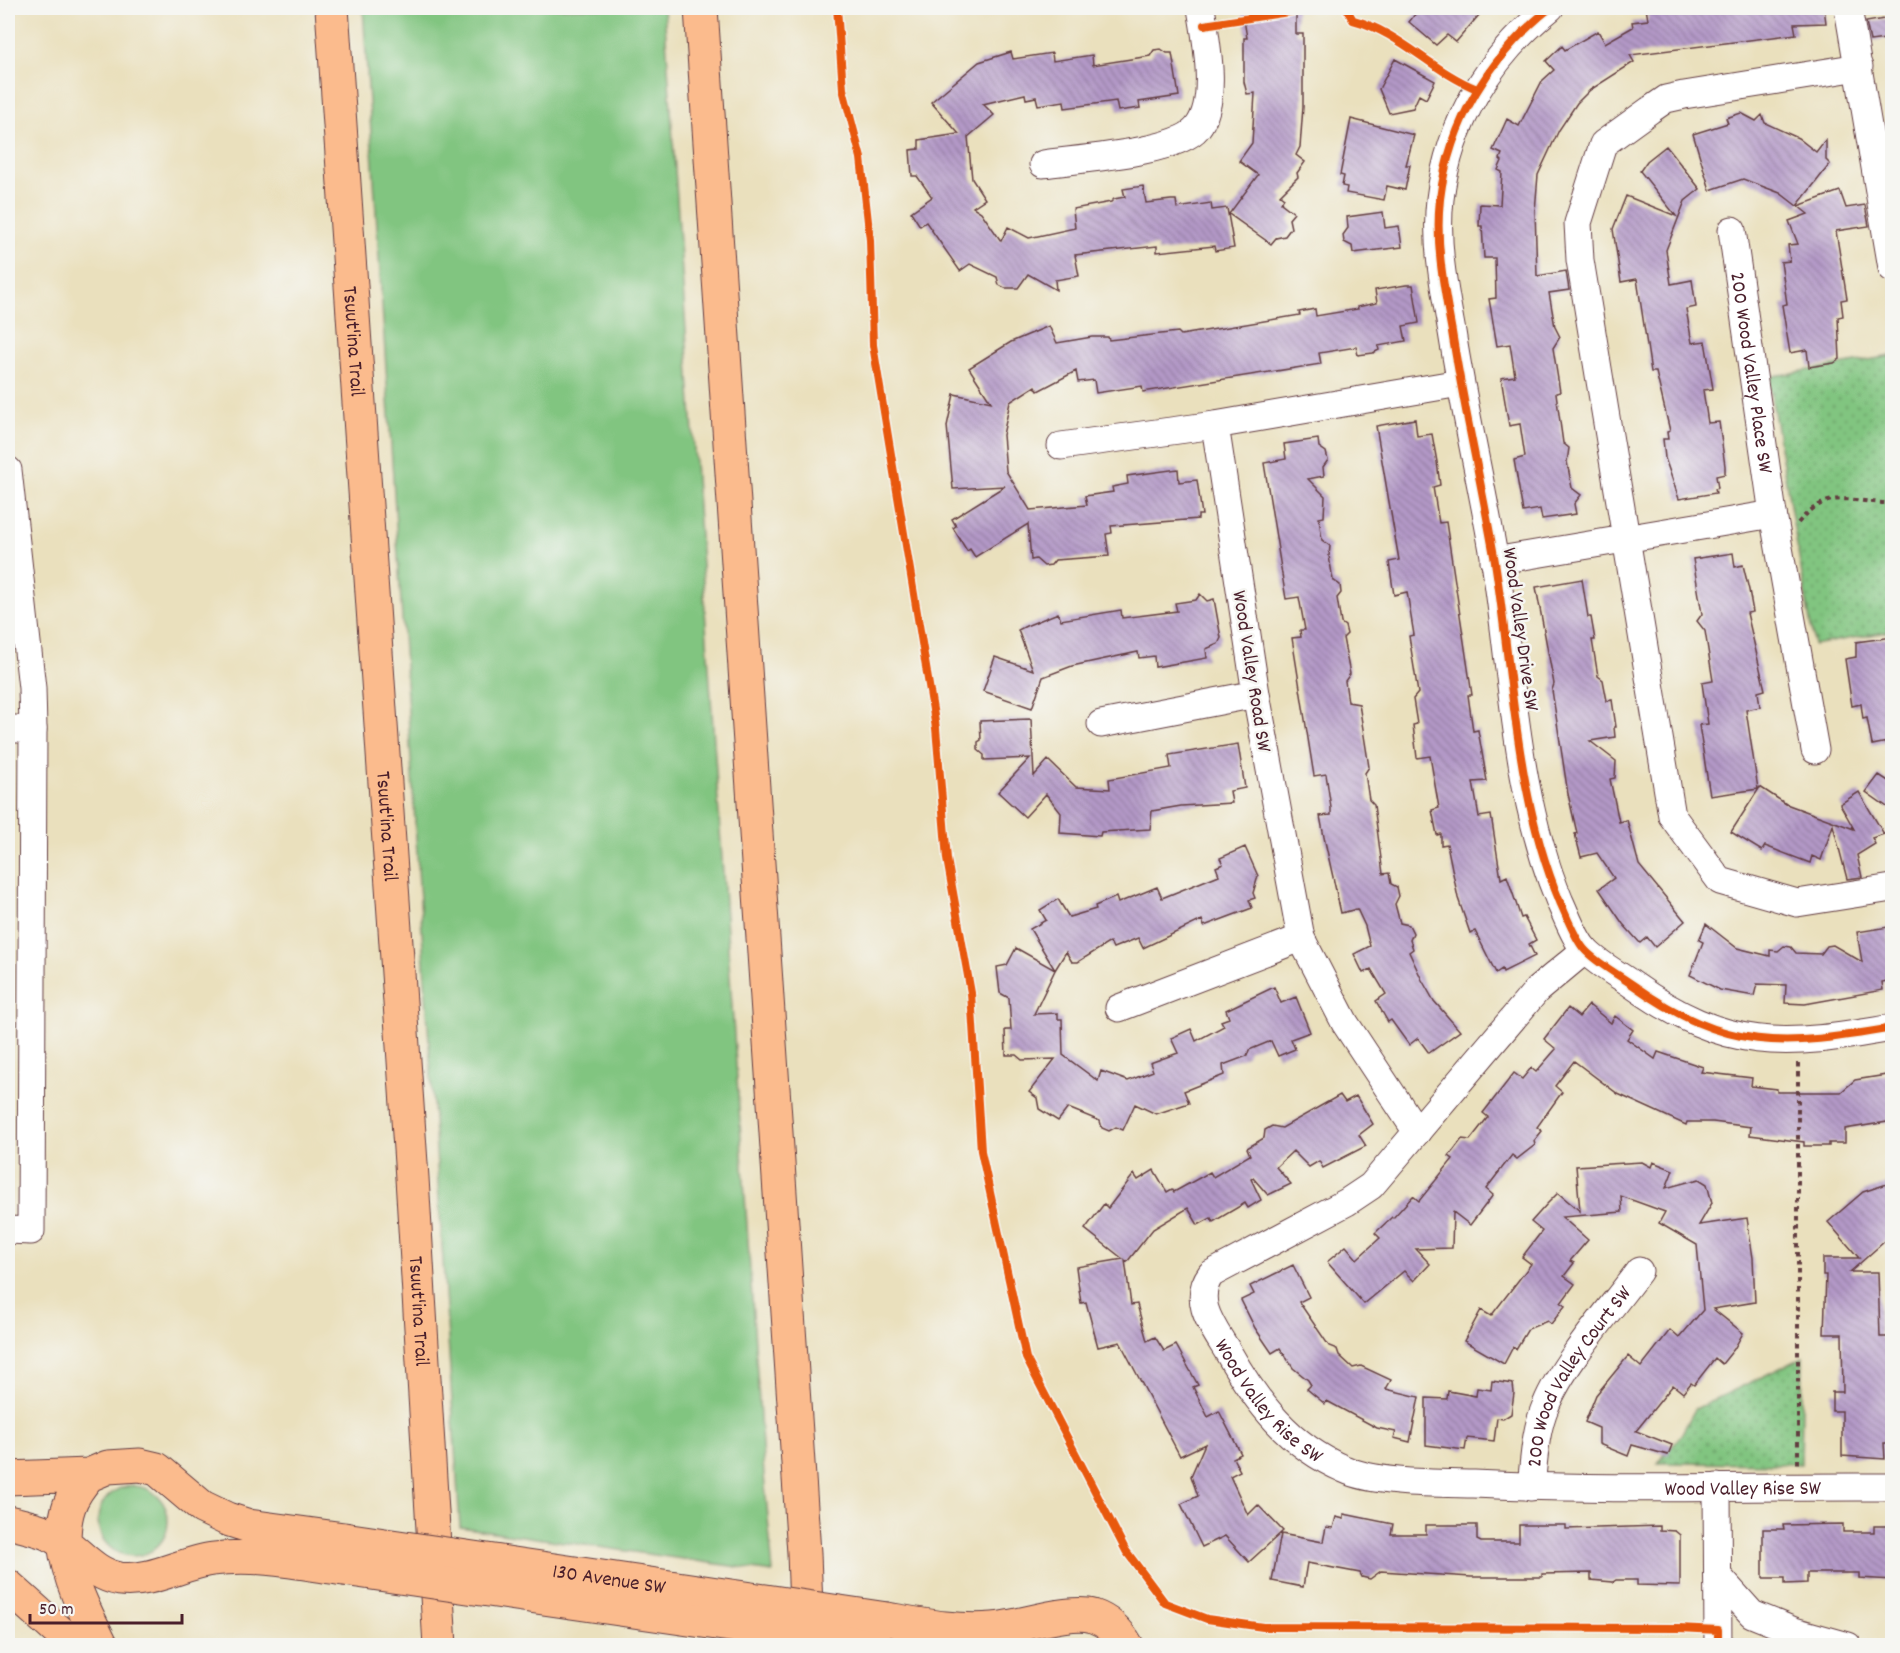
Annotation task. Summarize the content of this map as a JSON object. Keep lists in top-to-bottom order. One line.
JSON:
{"streets":{"main road":["Tsuut'ina Trail","130 Avenue SW"],"street":["200 Wood Valley Place SW","Wood Valley Drive SW","Wood Valley Road SW","200 Wood Valley Court SW","Wood Valley Rise SW"]},"crossings":[["Wood Valley Drive SW","Wood Valley Rise SW"],["Wood Valley Road SW","Wood Valley Rise SW"],["200 Wood Valley Court SW","Wood Valley Rise SW"]],"scale_bar":"50 m"}
